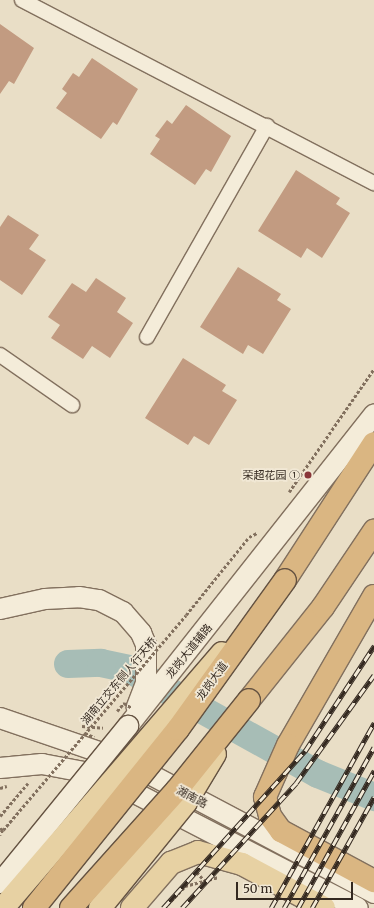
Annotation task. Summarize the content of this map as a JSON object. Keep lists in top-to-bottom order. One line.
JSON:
{"streets":{"highway":["龙岗大道"],"main road":["龙岗大道辅路","湖南路"],"path":["湖南立交东侧人行天桥"]},"places":["荣超花园 ①"],"scale_bar":"50 m"}
